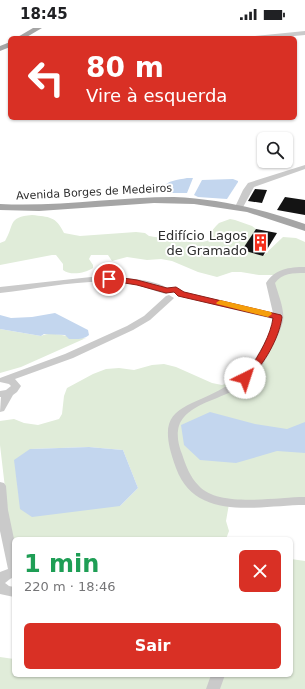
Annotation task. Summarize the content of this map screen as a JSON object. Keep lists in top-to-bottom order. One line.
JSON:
{"streets":{"main road":["Avenida Borges de Medeiros"]},"places":{"building":["Edifício Lagos de Gramado"]},"page":{"status":"18:45","turn":["80 m","Vire à esquerda"],"heading":["1 min","220 m · 18:46"],"buttons":"Sair"}}
